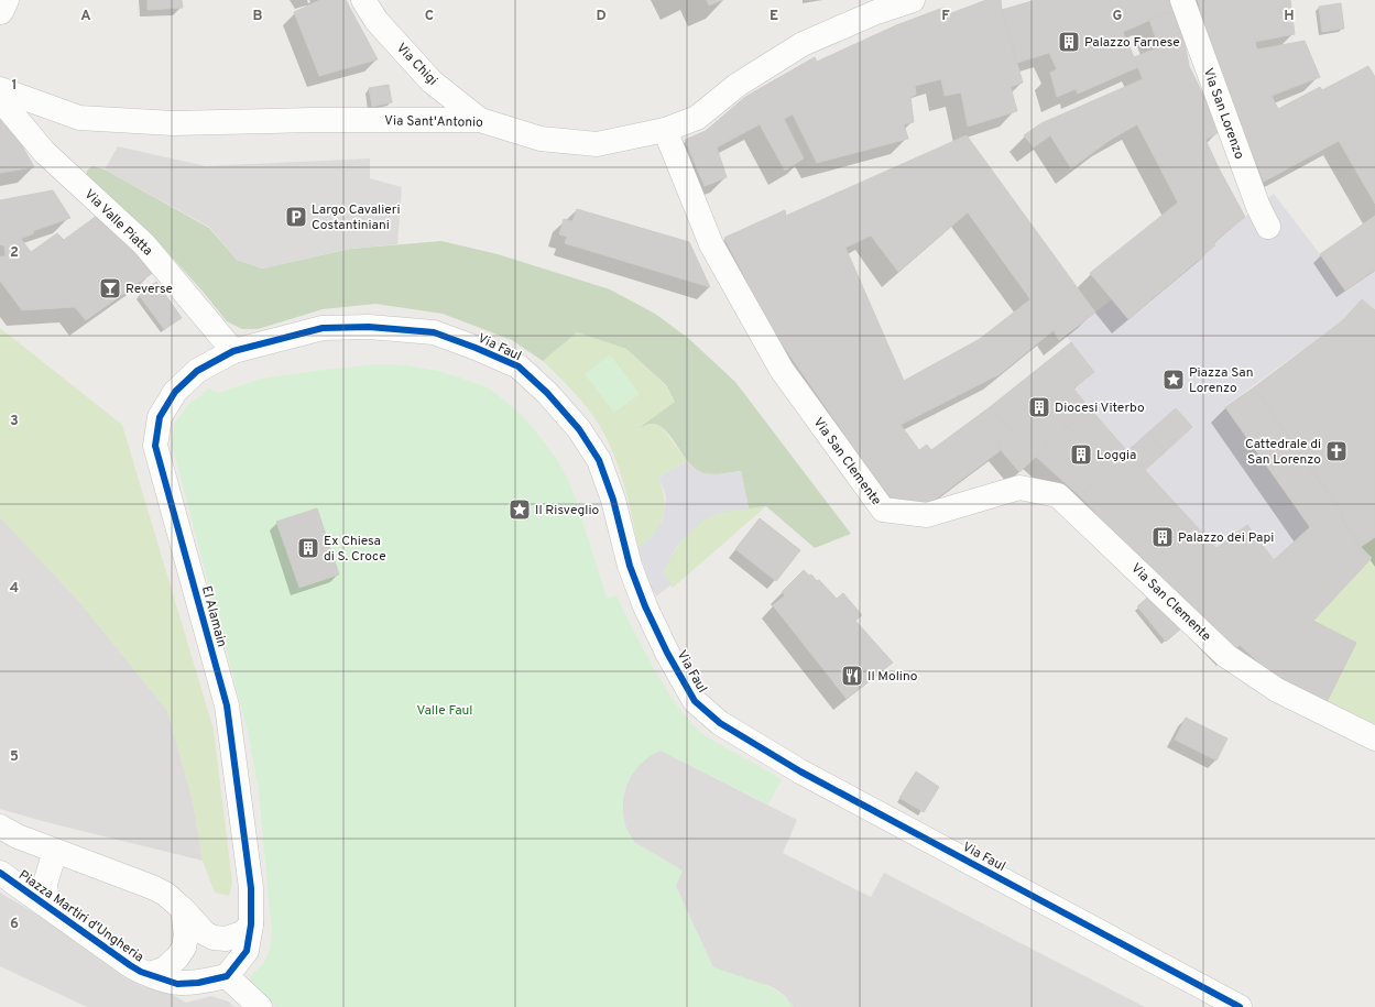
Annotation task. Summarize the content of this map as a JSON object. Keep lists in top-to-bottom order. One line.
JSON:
{"streets":{"street":["Via Chigi","Via San Lorenzo","Via Sant'Antonio","Via Valle Piatta","Via Faul","Via San Clemente","El Alamain","Piazza Martiri d'Ungheria"]},"crossings":[["Via Chigi","Via Sant'Antonio"],["Via Sant'Antonio","Via San Clemente"],["Via Valle Piatta","Via Faul"],["Via Valle Piatta","El Alamain"],["Via Faul","El Alamain"]],"parks":["Valle Faul"],"places":{"building":["Palazzo Farnese","Diocesi Viterbo","Loggia","Palazzo dei Papi","Ex Chiesa di S. Croce"],"parking":["Largo Cavalieri Costantiniani"],"bar":["Reverse"],"place":["Piazza San Lorenzo","Il Risveglio"],"church":["Cattedrale di San Lorenzo"],"restaurant":["Il Molino"]},"grid":{"columns":["A","B","C","D","E","F","G","H"],"rows":["1","2","3","4","5","6"]}}
